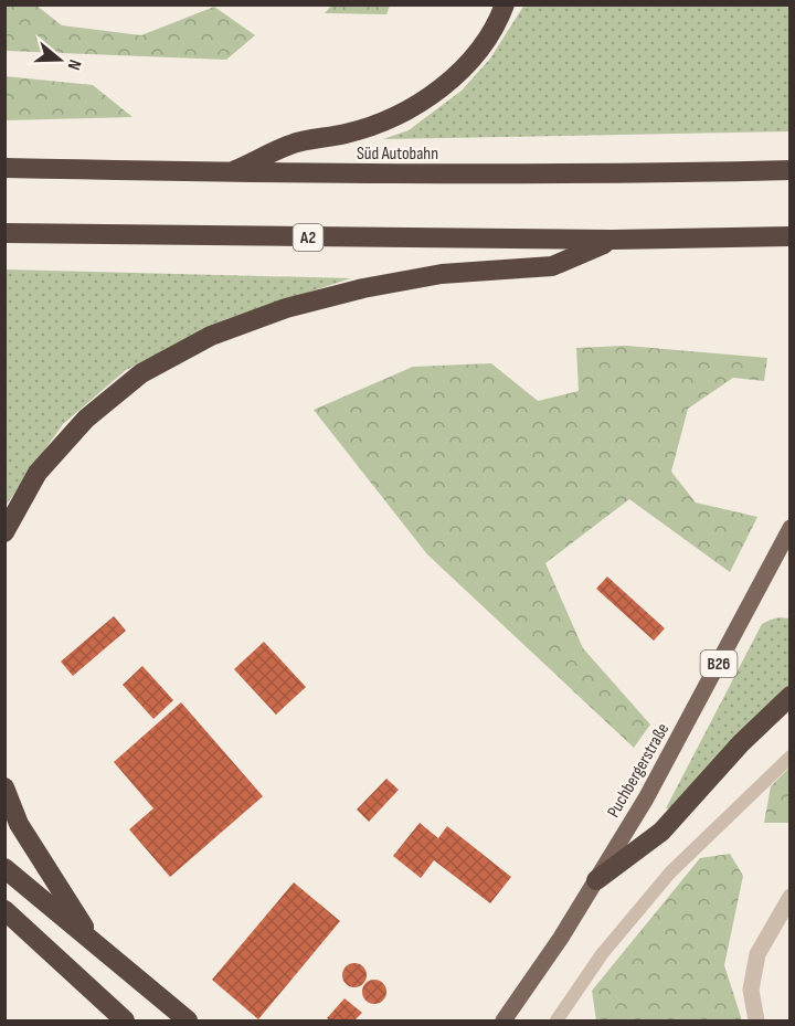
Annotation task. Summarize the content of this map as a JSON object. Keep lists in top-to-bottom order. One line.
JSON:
{"streets":{"highway":["Süd Autobahn","A2"],"main road":["B26","Puchbergerstraße"]},"north":"right"}
